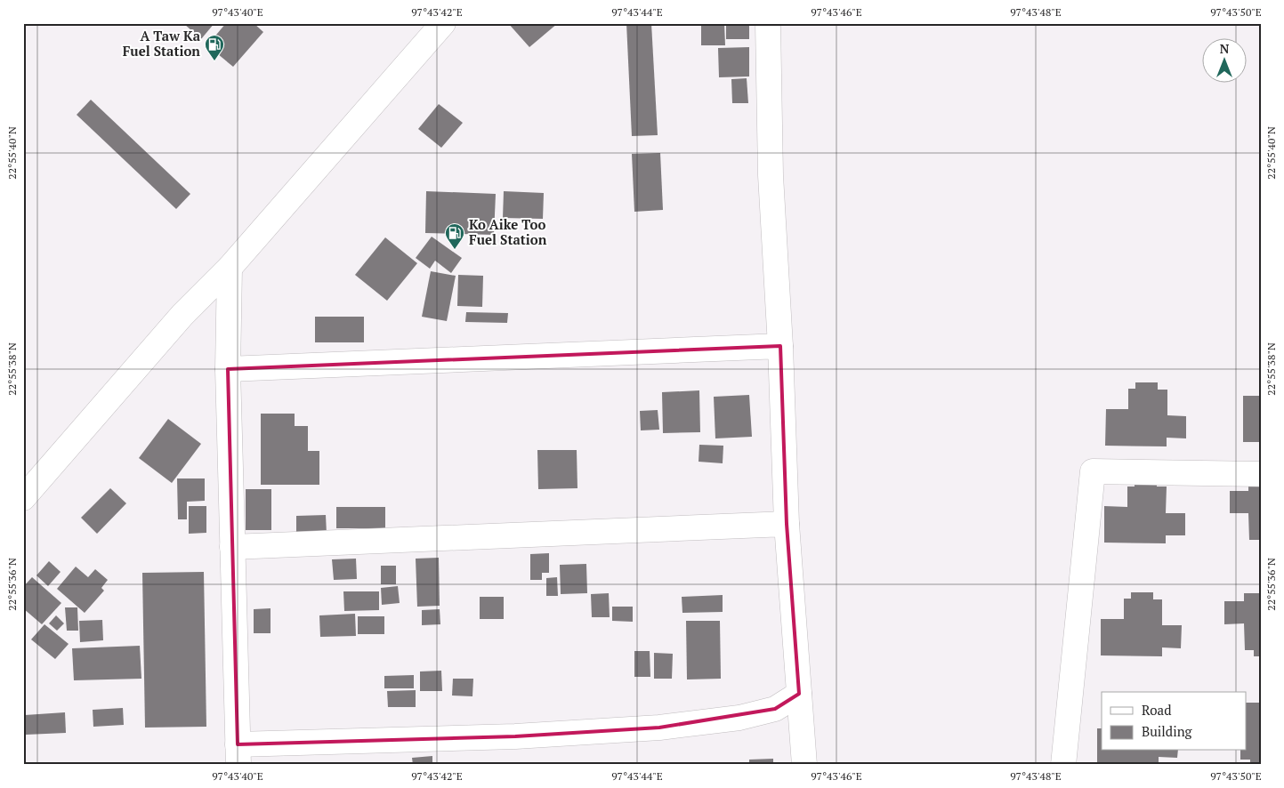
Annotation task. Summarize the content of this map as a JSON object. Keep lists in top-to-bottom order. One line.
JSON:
{"places":{"fuel station":["A Taw Ka Fuel Station","Ko Aike Too Fuel Station"]},"legend":["Road","Building"],"north":"top","coordinates":["97°43'40\"E","97°43'42\"E","97°43'44\"E","97°43'46\"E","97°43'48\"E","97°43'50\"E","22°55'40\"N","22°55'38\"N","22°55'36\"N"]}
